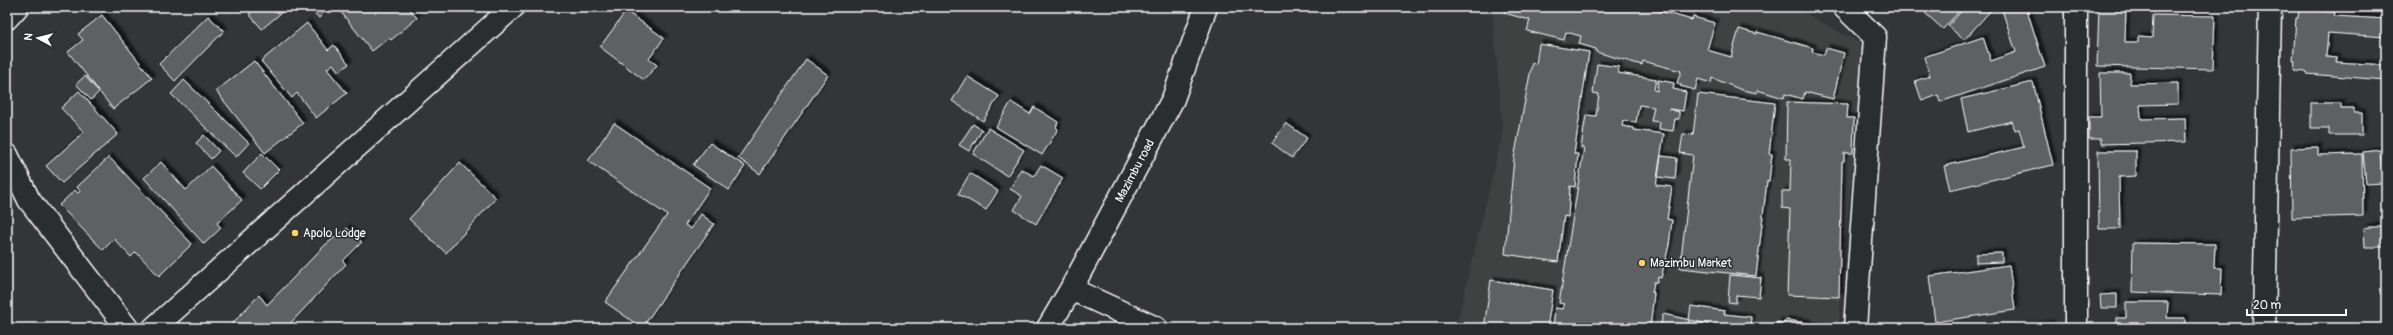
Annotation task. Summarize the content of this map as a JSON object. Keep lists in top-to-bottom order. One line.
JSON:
{"streets":{"street":["Mazimbu road"]},"places":["Apolo Lodge","Mazimbu Market"],"scale_bar":"20 m","north":"left"}
